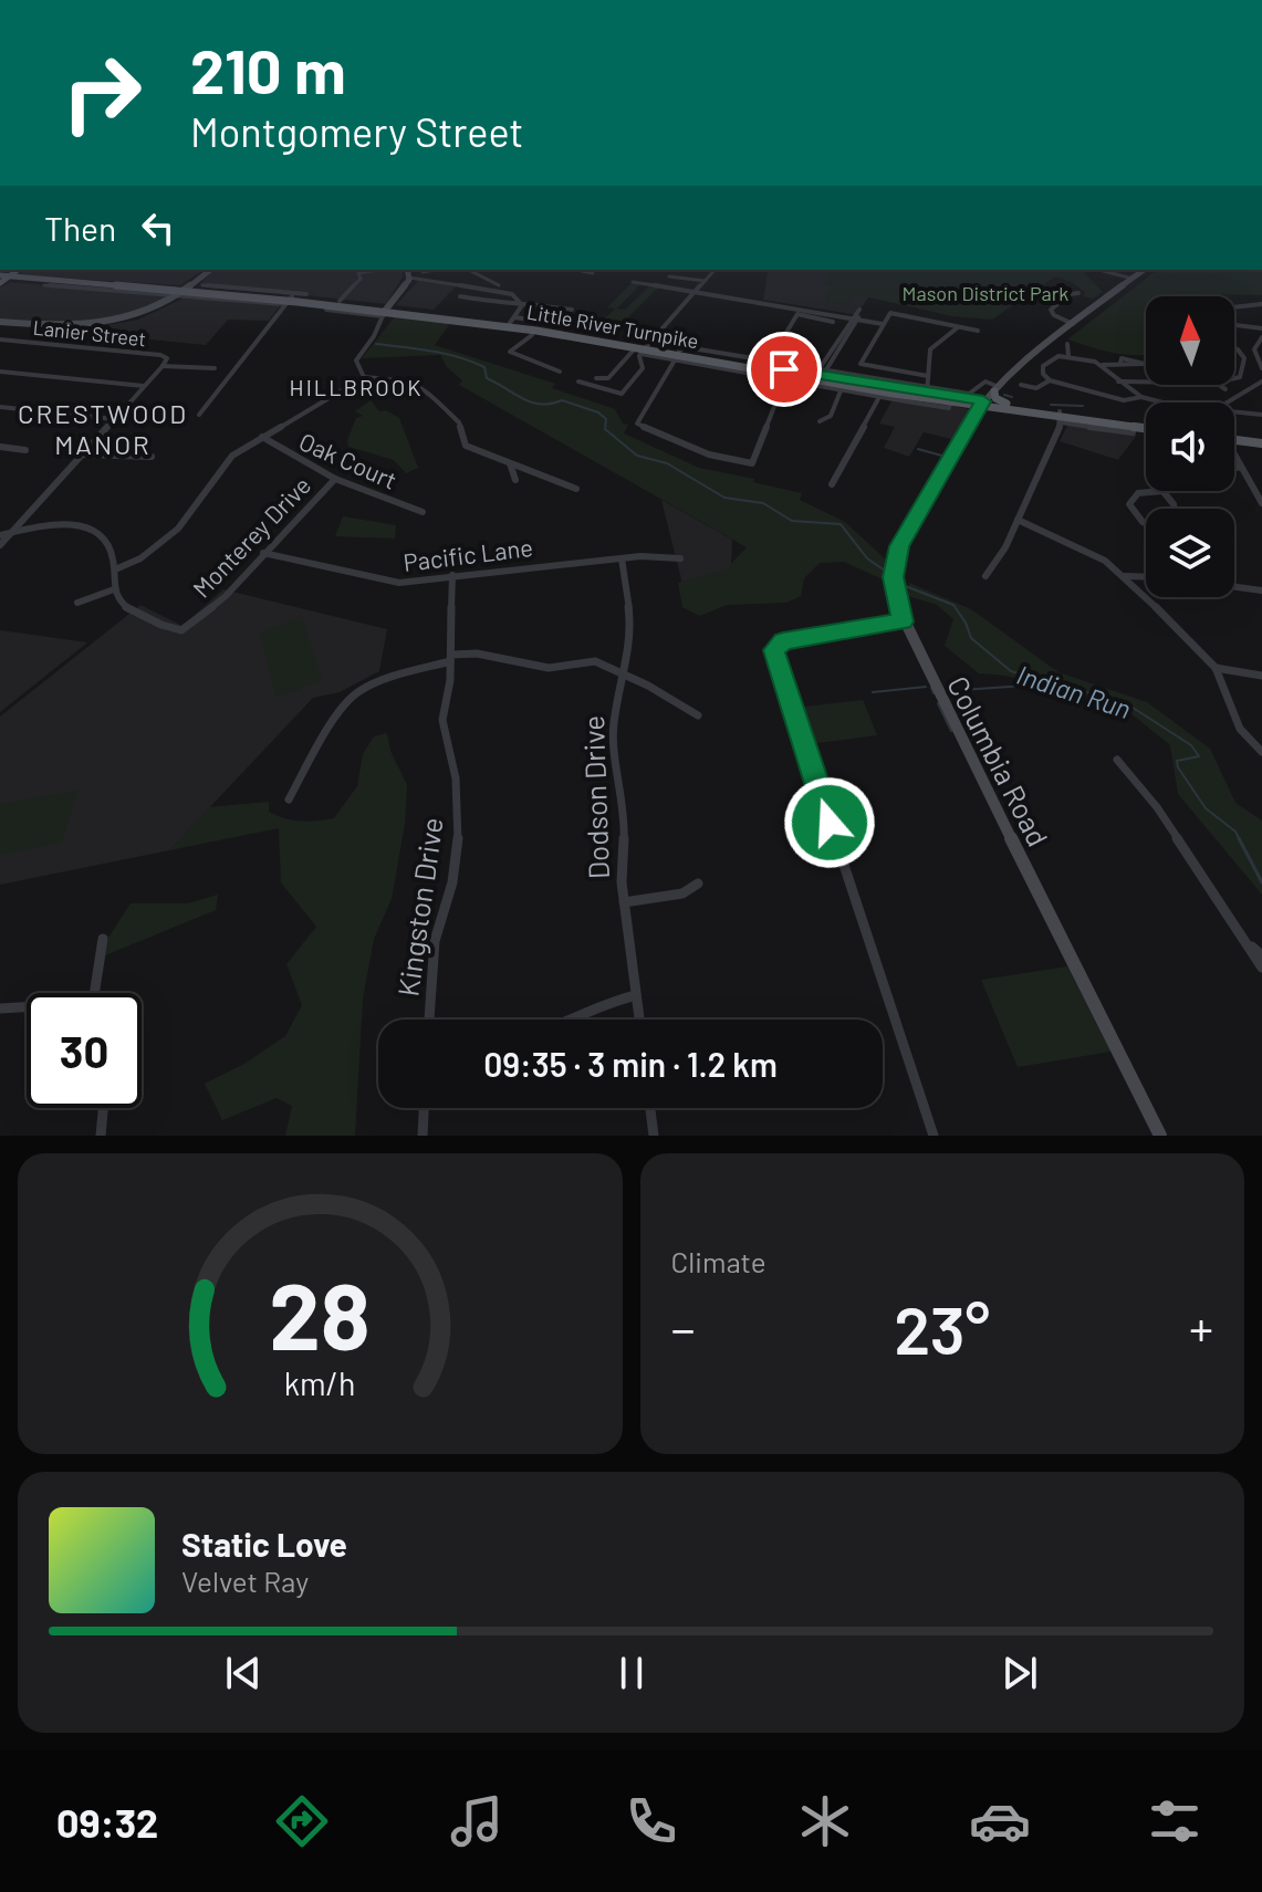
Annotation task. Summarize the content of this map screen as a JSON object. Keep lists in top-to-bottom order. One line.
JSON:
{"streets":{"main road":["Little River Turnpike"],"street":["Lanier Street","Oak Court","Monterey Drive","Pacific Lane","Columbia Road","Dodson Drive","Kingston Drive"]},"crossings":[["Little River Turnpike","Columbia Road"],["Oak Court","Monterey Drive"],["Monterey Drive","Pacific Lane"],["Pacific Lane","Dodson Drive"],["Pacific Lane","Kingston Drive"]],"districts":["HILLBROOK","CRESTWOOD MANOR"],"water":["Indian Run"],"parks":["Mason District Park"],"north":"top","page":{"turn":["210 m","Montgomery Street"],"then":"Then","limit":"30","trip":"09:35 · 3 min · 1.2 km","tile":"Climate","heat":["−","23°","+"],"song":["Static Love","Velvet Ray"],"tabs":"09:32","gauge":["28","km/h"]}}
